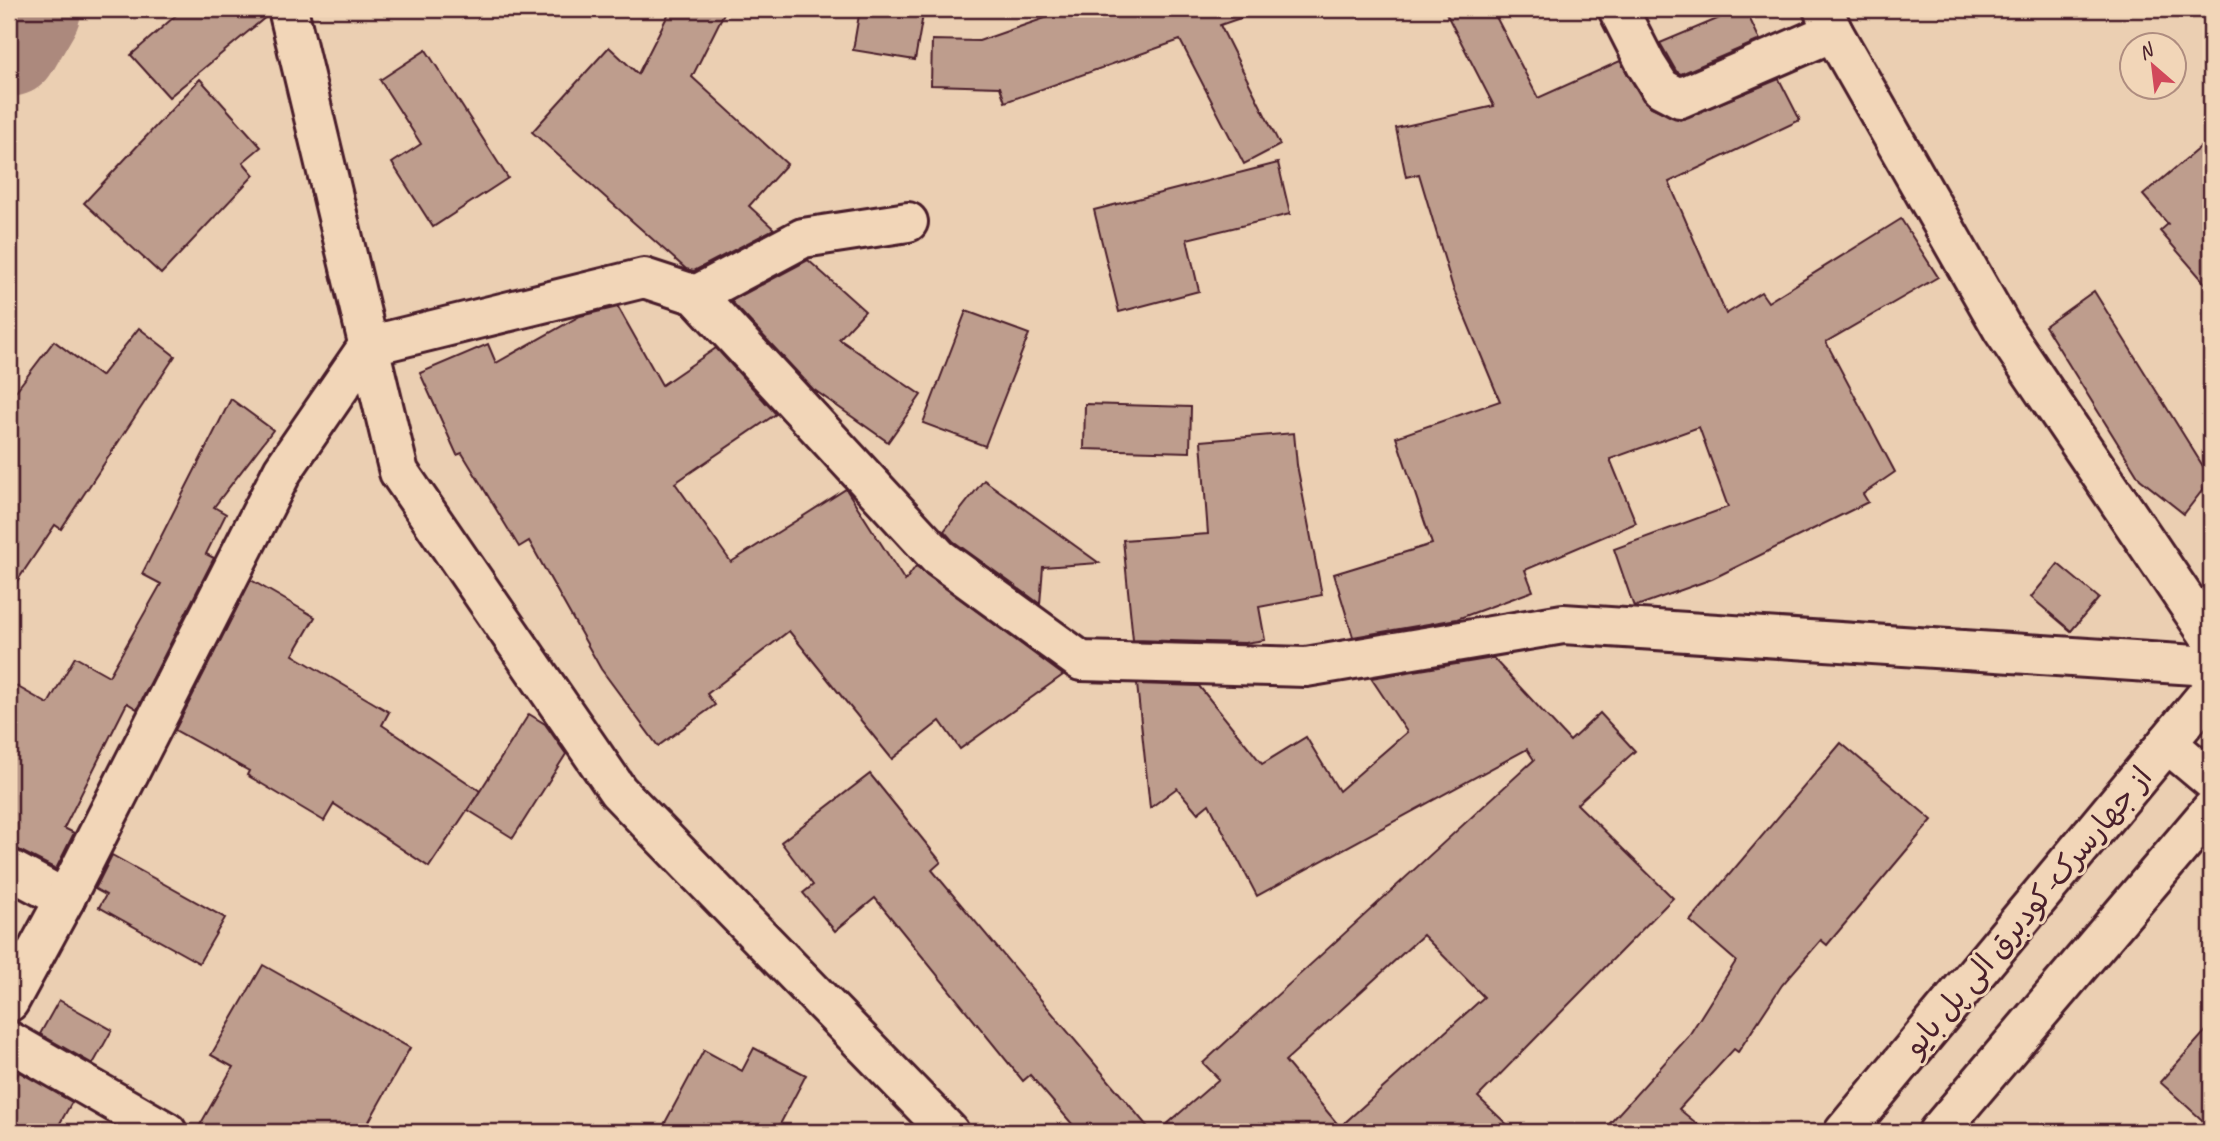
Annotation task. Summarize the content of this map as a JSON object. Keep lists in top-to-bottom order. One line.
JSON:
{"streets":{"street":["از جهارسرک-کودبرق الی پل بایو"]},"north":"top left"}
